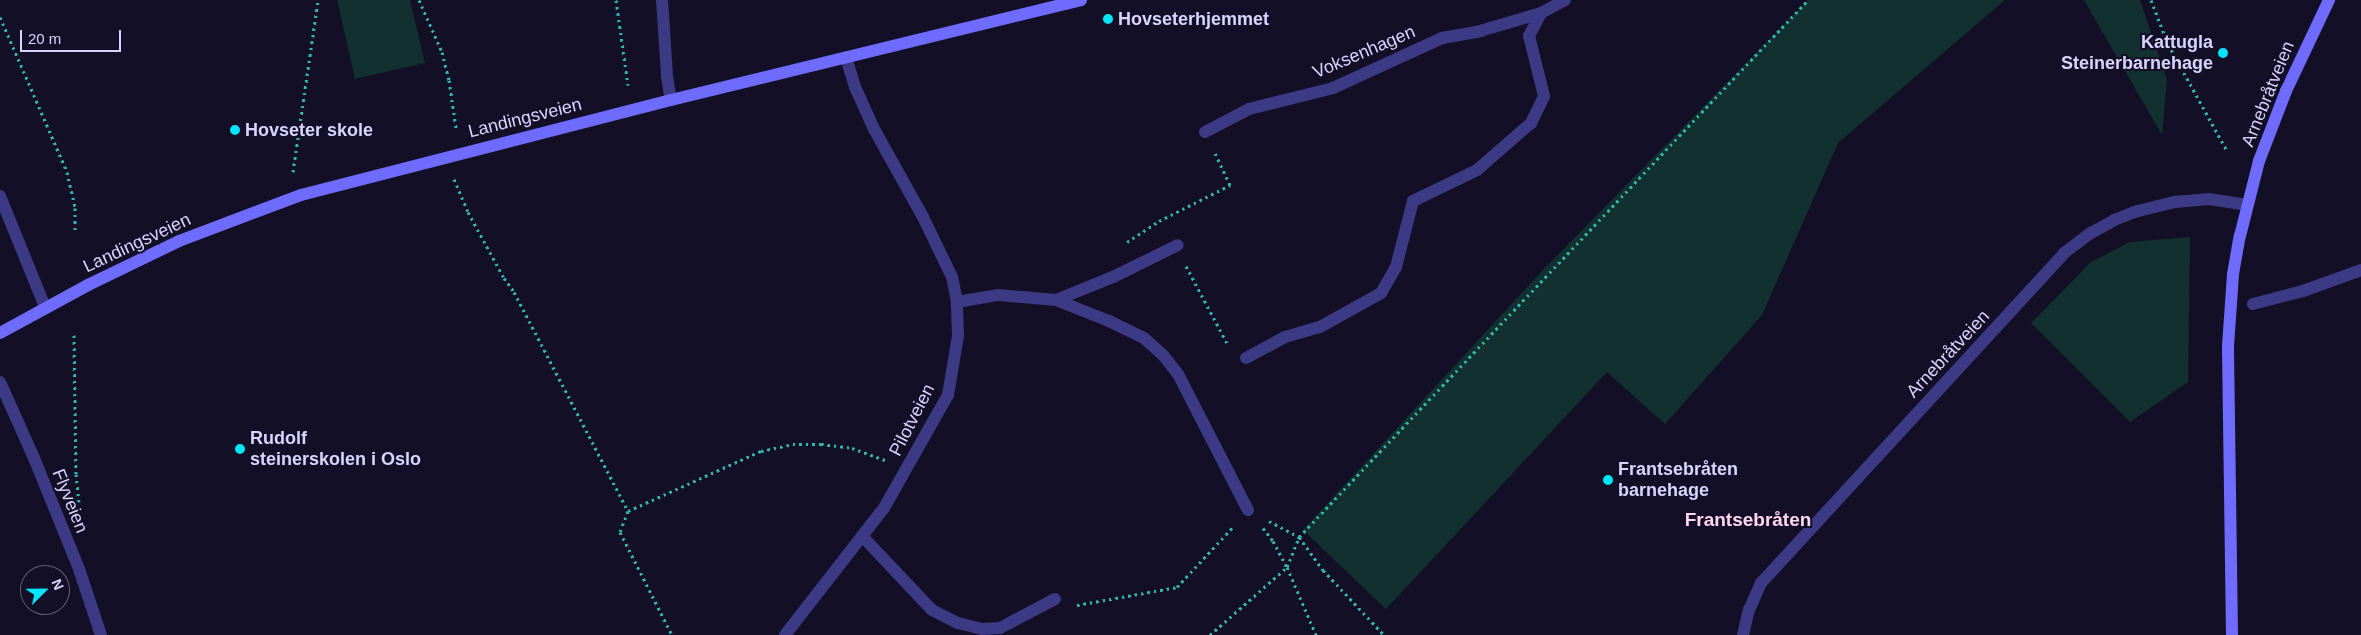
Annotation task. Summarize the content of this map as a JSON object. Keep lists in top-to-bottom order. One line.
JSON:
{"streets":{"street":["Voksenhagen","Arnebråtveien","Landingsveien","Pilotveien","Flyveien"]},"crossings":[["Landingsveien","Pilotveien"]],"districts":["Frantsebråten"],"places":["Hovseterhjemmet","Kattugla Steinerbarnehage","Hovseter skole","Rudolf steinerskolen i Oslo","Frantsebråten barnehage"],"scale_bar":"20 m","north":"top right"}
